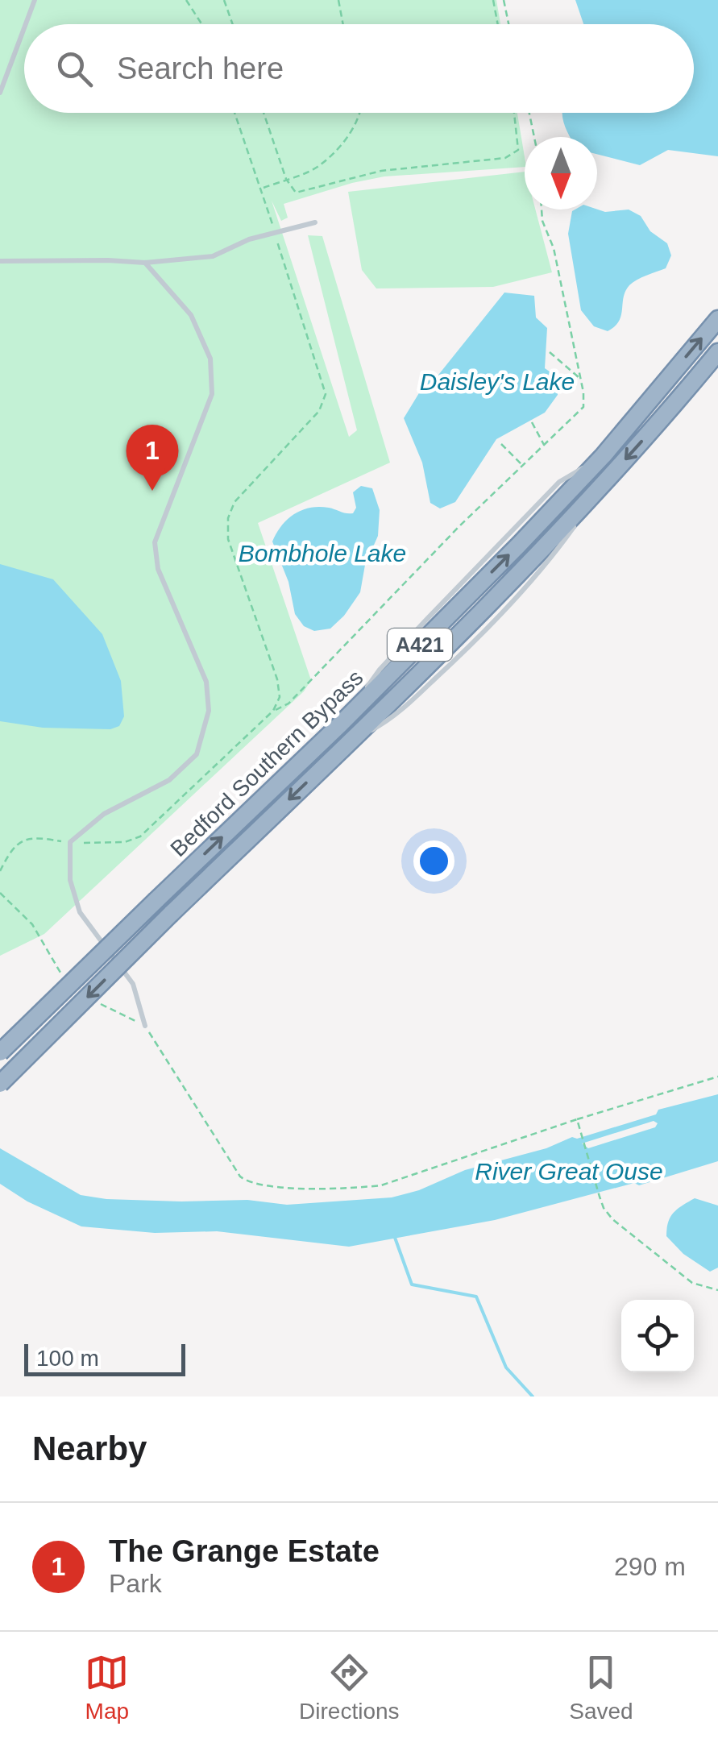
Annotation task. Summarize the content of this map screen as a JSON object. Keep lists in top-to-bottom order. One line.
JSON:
{"streets":{"highway":["A421","Bedford Southern Bypass"]},"water":["Daisley's Lake","Bombhole Lake","River Great Ouse"],"scale_bar":"100 m","north":"bottom","page":{"search":"Search here","pins":"1","scale":"100 m","heading":"Nearby","list":[{"mark":"1","name":"The Grange Estate","note":"Park","value":"290 m"}],"nav":["Map","Directions","Saved"]}}
